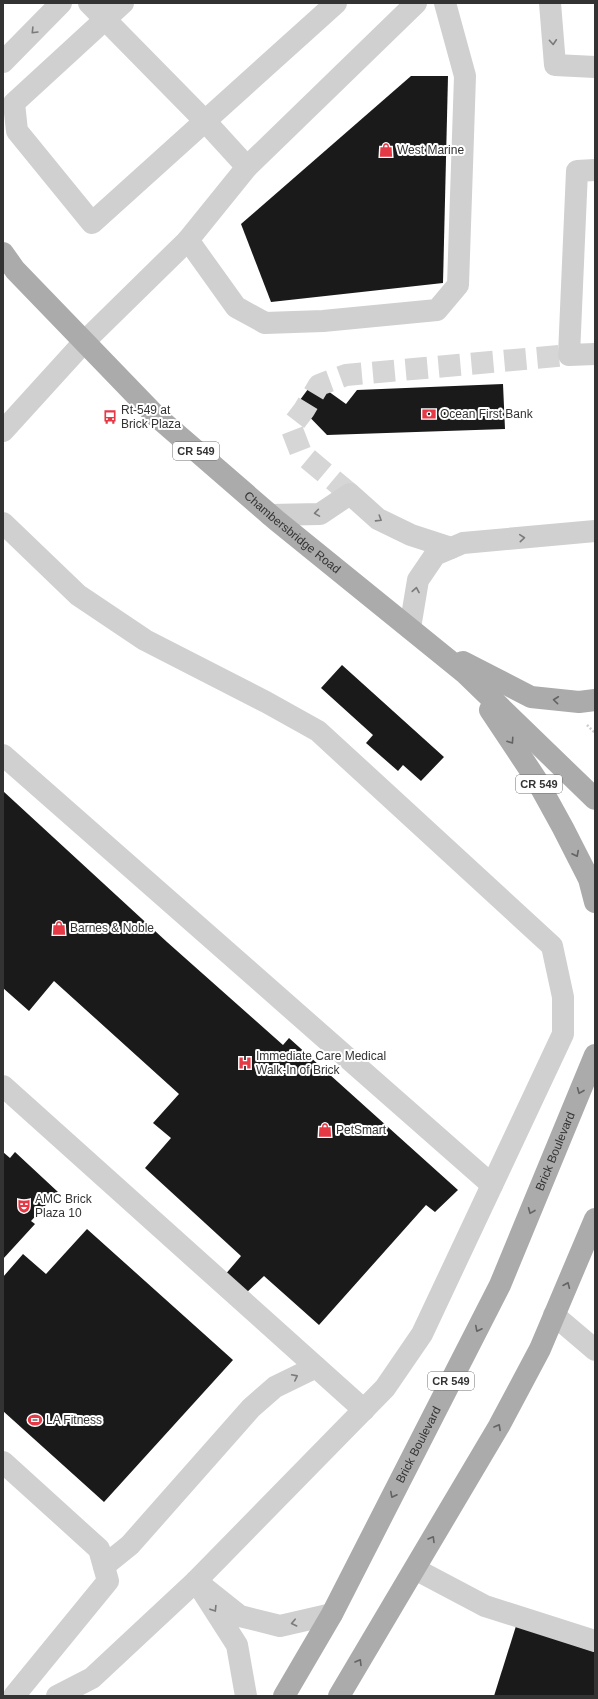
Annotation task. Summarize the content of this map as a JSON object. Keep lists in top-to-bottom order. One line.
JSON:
{"streets":{"main road":["CR 549","Chambersbridge Road","Brick Boulevard"]},"crossings":[["CR 549","Chambersbridge Road"]],"places":{"shop":["West Marine","Barnes & Noble","PetSmart"],"bank":["Ocean First Bank"],"bus stop":["Rt-549 at Brick Plaza"],"hospital":["Immediate Care Medical Walk-In of Brick"],"theatre":["AMC Brick Plaza 10"],"sports":["LA Fitness"]}}
